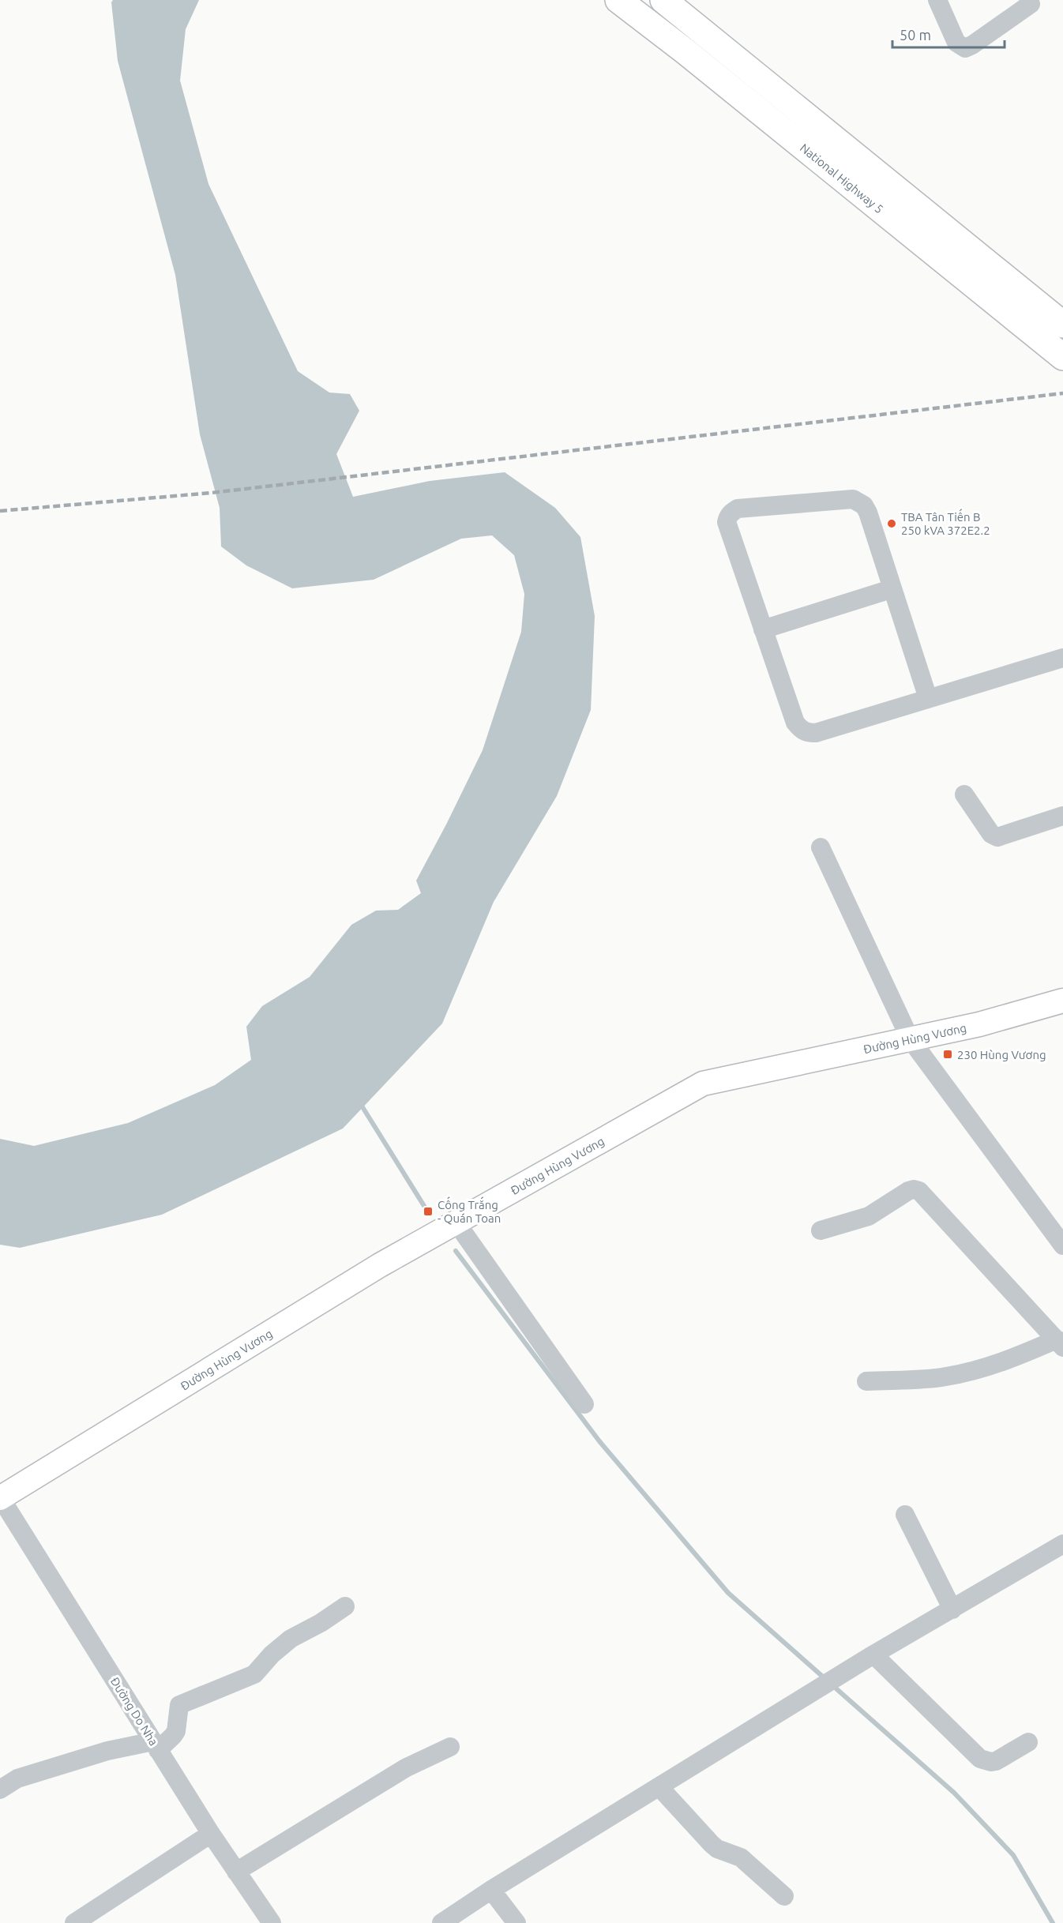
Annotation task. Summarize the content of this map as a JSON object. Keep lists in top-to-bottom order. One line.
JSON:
{"streets":{"highway":["National Highway 5"],"main road":["Đường Hùng Vương"],"street":["Đường Do Nha"]},"crossings":[["Đường Hùng Vương","Đường Do Nha"]],"places":{"other":["TBA Tân Tiến B 250 kVA 372E2.2"],"transit":["230 Hùng Vương","Cống Trắng - Quán Toan"]},"scale_bar":"50 m"}
